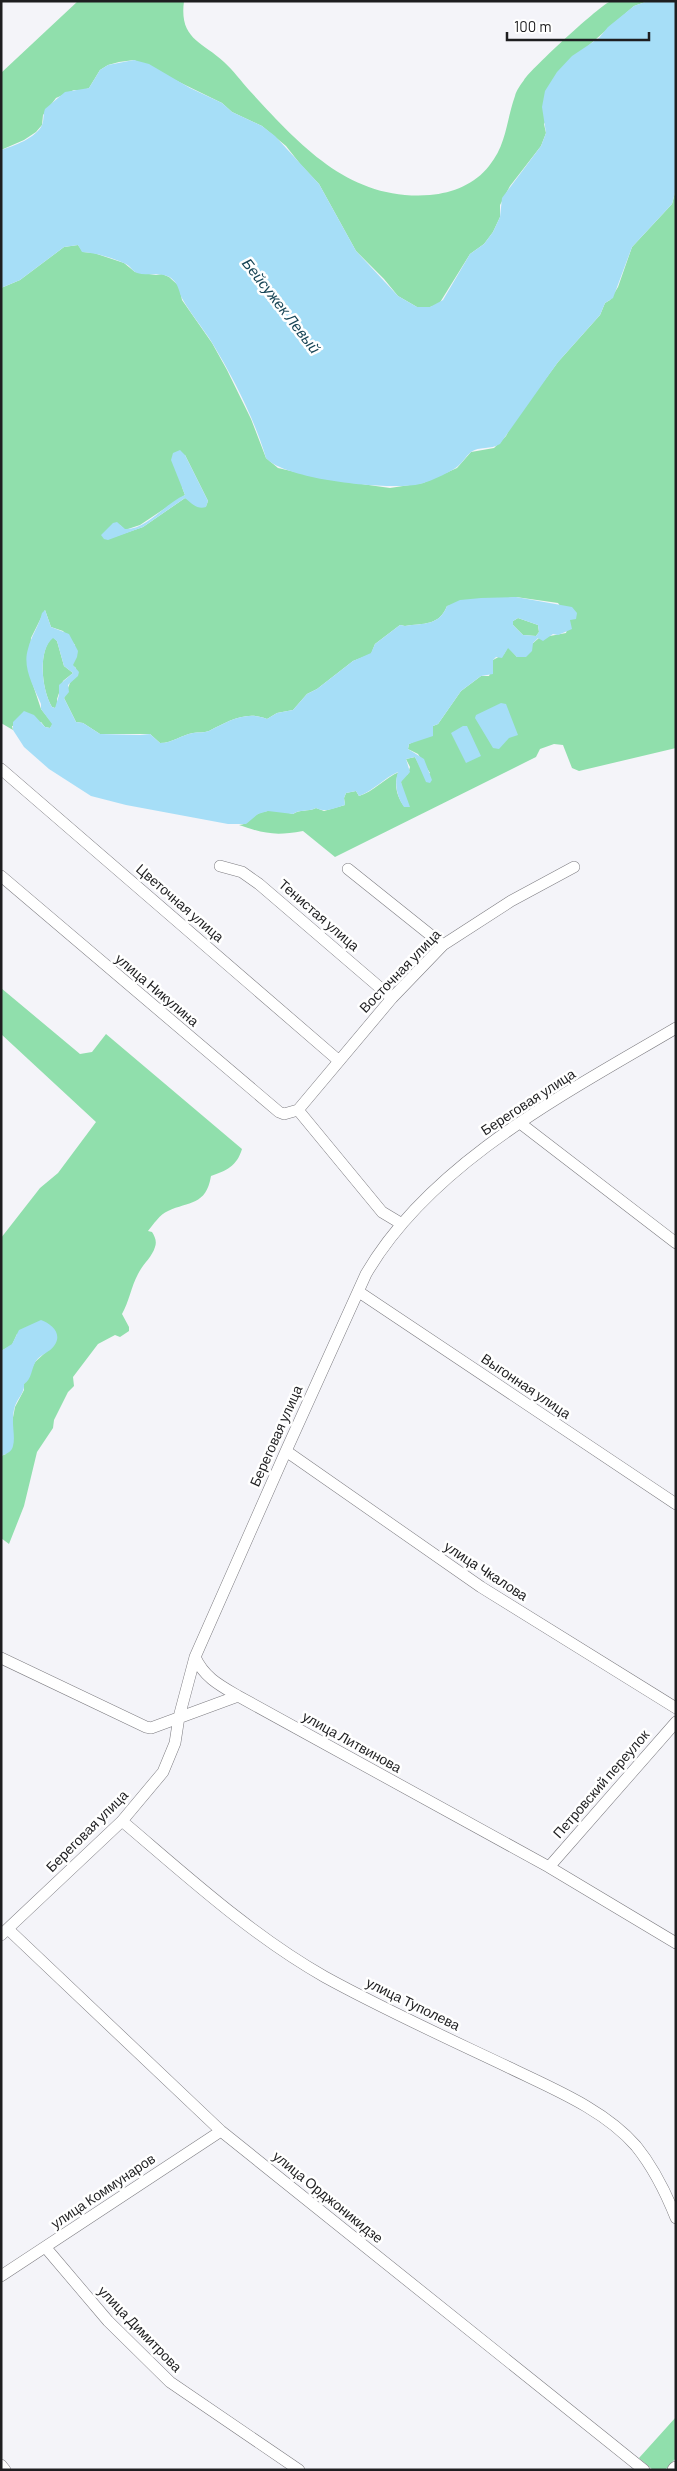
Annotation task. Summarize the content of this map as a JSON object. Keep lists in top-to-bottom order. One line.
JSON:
{"streets":{"street":["Цветочная улица","Тенистая улица","Восточная улица","улица Никулина","Береговая улица","Выгонная улица","улица Чкалова","улица Литвинова","Петровский переулок","улица Туполева","улица Коммунаров","улица Орджоникидзе","улица Димитрова"]},"crossings":[["Цветочная улица","Восточная улица"],["Тенистая улица","Восточная улица"],["Восточная улица","улица Никулина"],["Береговая улица","Выгонная улица"],["Береговая улица","улица Чкалова"],["Береговая улица","улица Литвинова"],["Береговая улица","улица Туполева"],["Береговая улица","улица Орджоникидзе"],["улица Литвинова","Петровский переулок"],["улица Коммунаров","улица Орджоникидзе"],["улица Коммунаров","улица Димитрова"]],"water":["Бейсужек Левый"],"scale_bar":"100 m"}
